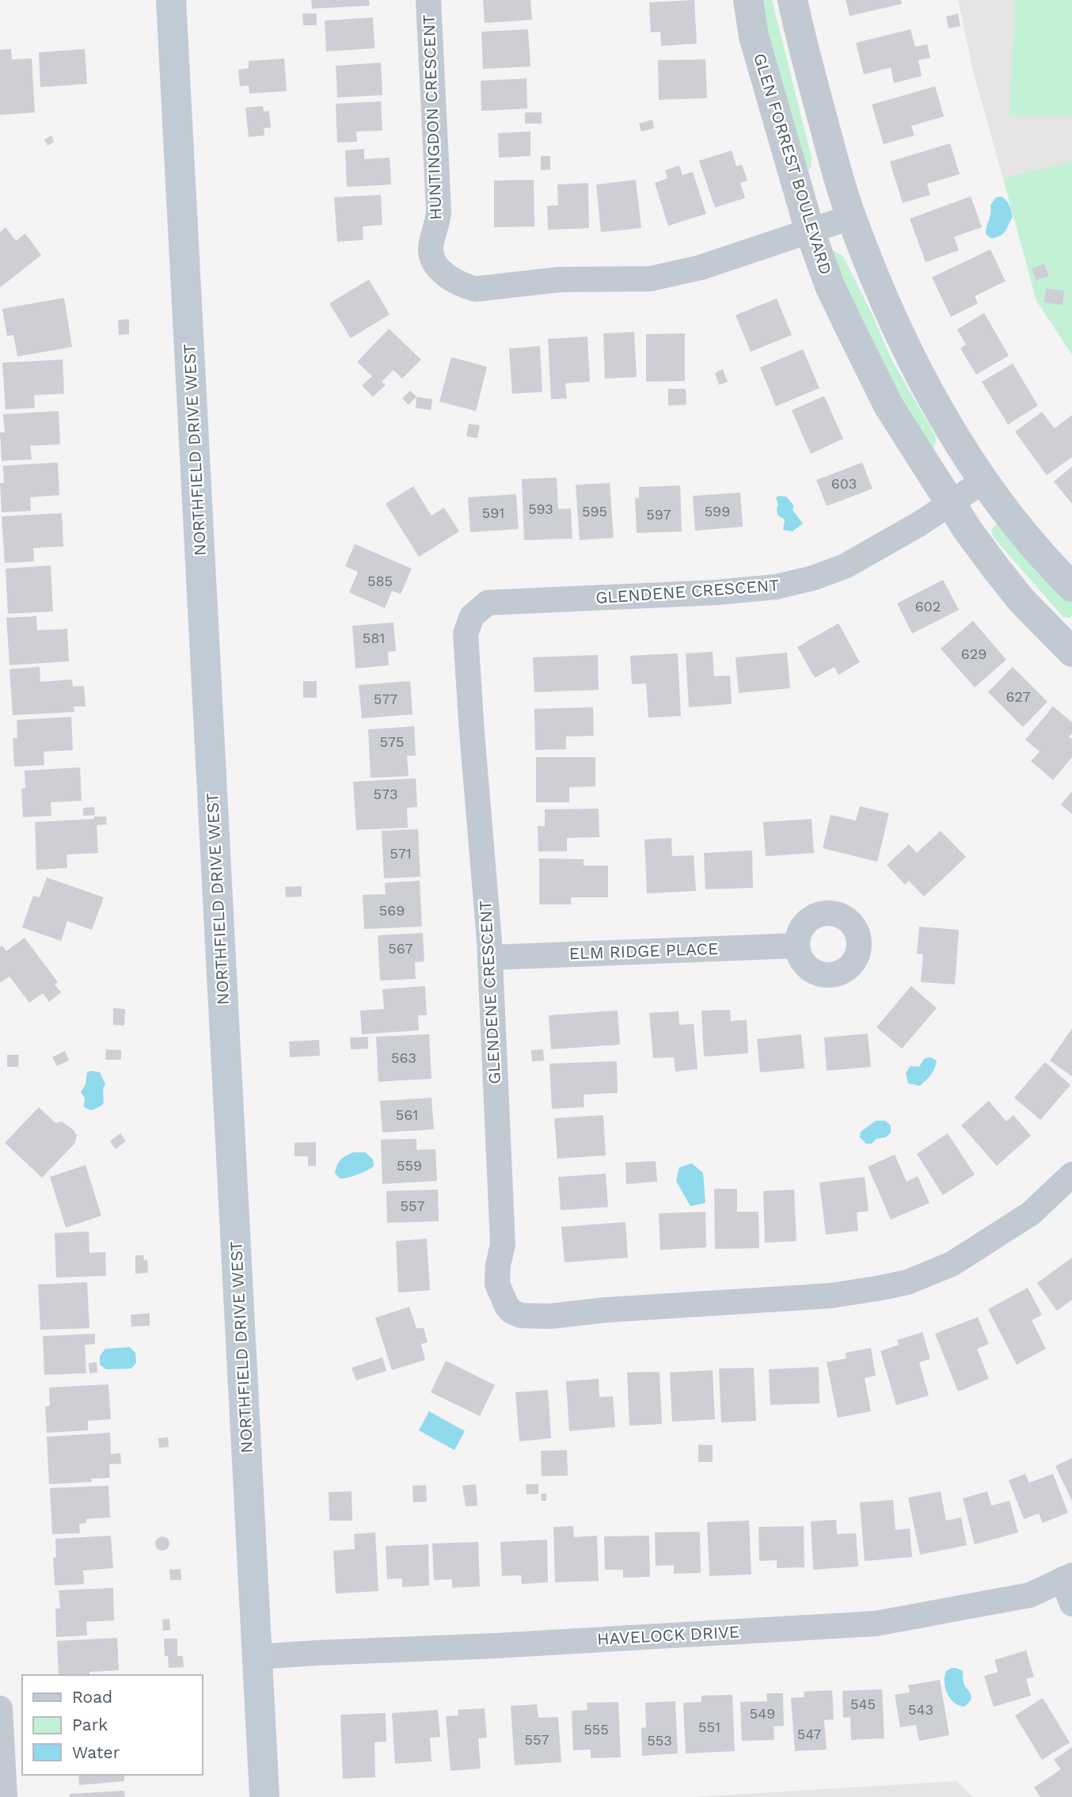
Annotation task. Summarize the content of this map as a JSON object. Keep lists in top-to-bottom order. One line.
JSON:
{"streets":{"main road":["NORTHFIELD DRIVE WEST"],"street":["HUNTINGDON CRESCENT","GLEN FORREST BOULEVARD","GLENDENE CRESCENT","ELM RIDGE PLACE","HAVELOCK DRIVE"]},"crossings":[["HUNTINGDON CRESCENT","GLEN FORREST BOULEVARD"],["GLEN FORREST BOULEVARD","GLENDENE CRESCENT"],["NORTHFIELD DRIVE WEST","HAVELOCK DRIVE"],["GLENDENE CRESCENT","ELM RIDGE PLACE"]],"house_numbers":["603","593","595","599","591","597","585","602","581","629","627","577","575","573","571","569","567","563","561","559","557","545","543","549","551","555","547","557","553"],"legend":["Road","Park","Water"]}
